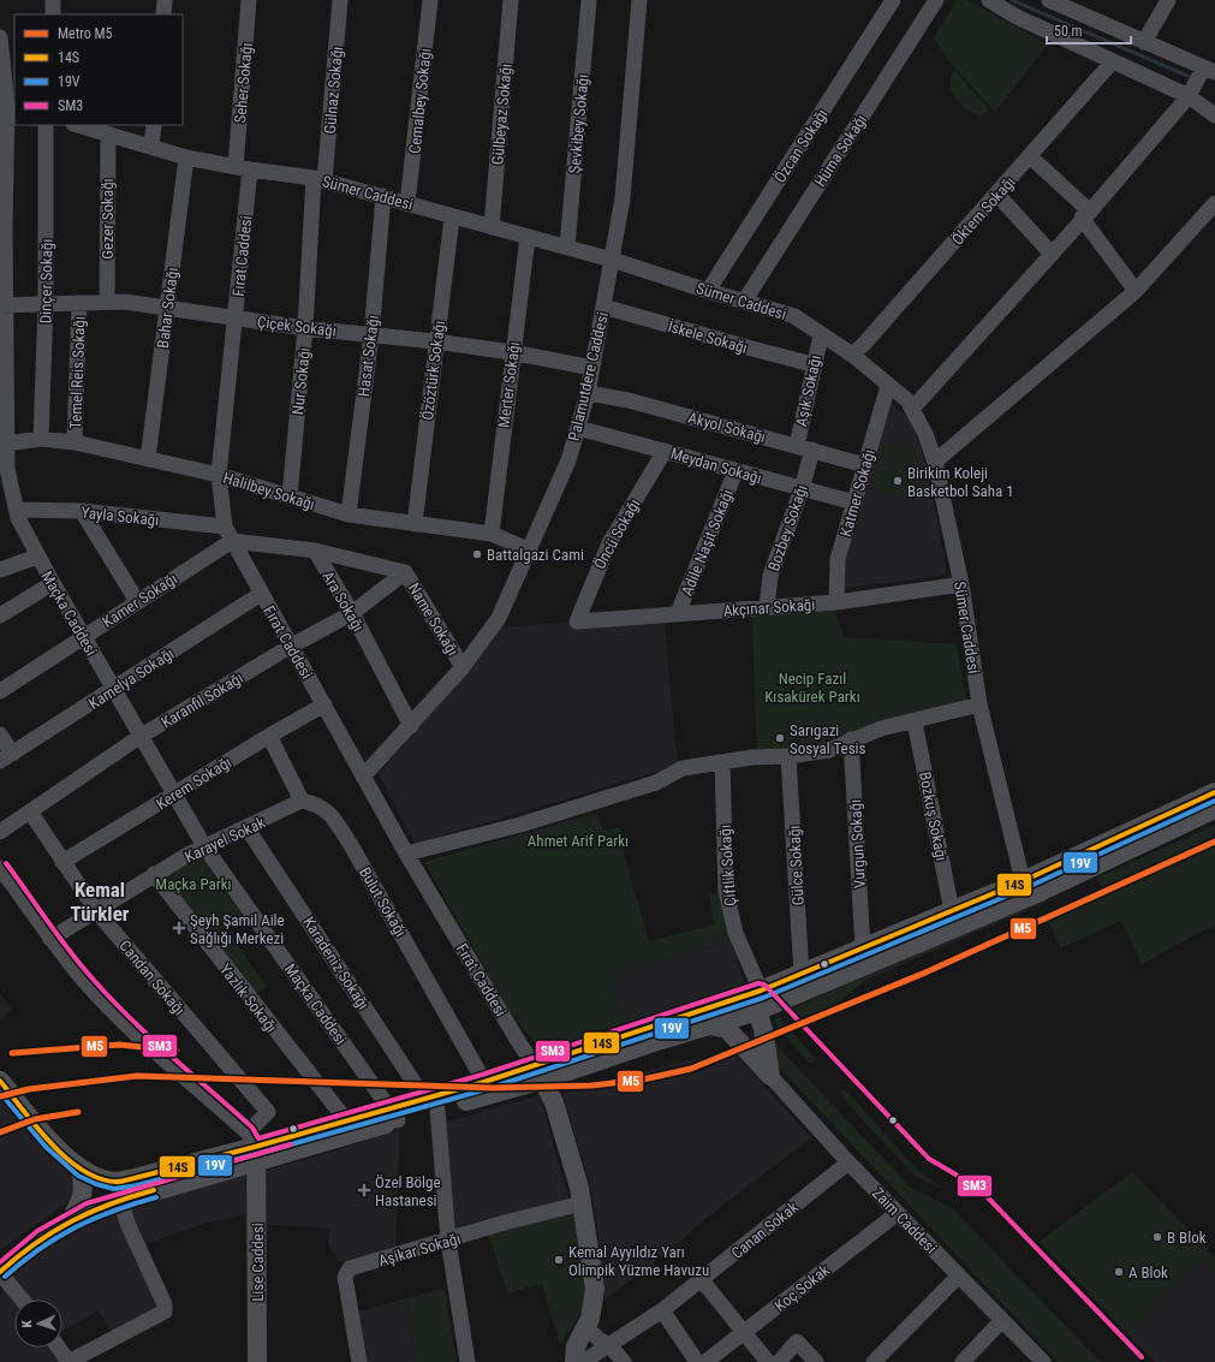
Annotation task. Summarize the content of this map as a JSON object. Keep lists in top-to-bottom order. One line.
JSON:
{"streets":{"main road":["Lise Caddesi"],"street":["Seher Sokağı","Gülnaz Sokağı","Cemalbey Sokağı","Gülbeyaz Sokağı","Şevkibey Sokağı","Özcan Sokağı","Hüma Sokağı","Sümer Caddesi","Öktem Sokağı","Gezer Sokağı","Fırat Caddesi","Dinçer Sokağı","Bahar Sokağı","Çiçek Sokağı","İskele Sokağı","Hasat Sokağı","Özöztürk Sokağı","Temel Reis Sokağı","Palamutdere Caddesi","Nur Sokağı","Merter Sokağı","Aşık Sokağı","Akyol Sokağı","Meydan Sokağı","Halilbey Sokağı","Katmer Sokağı","Yayla Sokağı","Bozbey Sokağı","Öncü Sokağı","Adile Naşit Sokağı","Kamer Sokağı","Ara Sokağı","Akçınar Sokağı","Maçka Caddesi","Name Sokağı","Kamelya Sokağı","Karanfil Sokağı","Kerem Sokağı","Bozkuş Sokağı","Karayel Sokak","Vurgun Sokağı","Çiftlik Sokağı","Gülce Sokağı","Bulut Sokağı","Karadeniz Sokağı","Candan Sokağı","Yazlık Sokağı","Zaim Caddesi","Canan Sokak","Aşikar Sokağı","Koç Sokak"]},"crossings":[["Seher Sokağı","Sümer Caddesi"],["Seher Sokağı","Fırat Caddesi"],["Gülnaz Sokağı","Sümer Caddesi"],["Gülnaz Sokağı","Nur Sokağı"],["Cemalbey Sokağı","Sümer Caddesi"],["Gülbeyaz Sokağı","Sümer Caddesi"],["Şevkibey Sokağı","Sümer Caddesi"],["Özcan Sokağı","Sümer Caddesi"],["Hüma Sokağı","Sümer Caddesi"],["Sümer Caddesi","Öktem Sokağı"],["Sümer Caddesi","Gezer Sokağı"],["Sümer Caddesi","Fırat Caddesi"],["Sümer Caddesi","Bahar Sokağı"],["Sümer Caddesi","Hasat Sokağı"],["Sümer Caddesi","Özöztürk Sokağı"],["Sümer Caddesi","Palamutdere Caddesi"],["Sümer Caddesi","Nur Sokağı"],["Sümer Caddesi","Merter Sokağı"],["Sümer Caddesi","Aşık Sokağı"],["Sümer Caddesi","Katmer Sokağı"],["Sümer Caddesi","Akçınar Sokağı"],["Gezer Sokağı","Çiçek Sokağı"],["Fırat Caddesi","Çiçek Sokağı"],["Fırat Caddesi","Palamutdere Caddesi"],["Fırat Caddesi","Halilbey Sokağı"],["Fırat Caddesi","Yayla Sokağı"],["Fırat Caddesi","Kamer Sokağı"],["Fırat Caddesi","Kamelya Sokağı"],["Fırat Caddesi","Karanfil Sokağı"],["Fırat Caddesi","Kerem Sokağı"],["Dinçer Sokağı","Çiçek Sokağı"],["Dinçer Sokağı","Halilbey Sokağı"],["Bahar Sokağı","Çiçek Sokağı"],["Bahar Sokağı","Halilbey Sokağı"],["Çiçek Sokağı","Hasat Sokağı"],["Çiçek Sokağı","Özöztürk Sokağı"],["Çiçek Sokağı","Temel Reis Sokağı"],["Çiçek Sokağı","Palamutdere Caddesi"],["Çiçek Sokağı","Nur Sokağı"],["Çiçek Sokağı","Merter Sokağı"],["Çiçek Sokağı","Maçka Caddesi"],["İskele Sokağı","Palamutdere Caddesi"],["İskele Sokağı","Aşık Sokağı"],["Hasat Sokağı","Halilbey Sokağı"],["Özöztürk Sokağı","Halilbey Sokağı"],["Temel Reis Sokağı","Halilbey Sokağı"],["Palamutdere Caddesi","Akyol Sokağı"],["Palamutdere Caddesi","Meydan Sokağı"],["Palamutdere Caddesi","Halilbey Sokağı"],["Palamutdere Caddesi","Ara Sokağı"],["Palamutdere Caddesi","Name Sokağı"],["Nur Sokağı","Halilbey Sokağı"],["Merter Sokağı","Halilbey Sokağı"],["Aşık Sokağı","Akyol Sokağı"],["Akyol Sokağı","Katmer Sokağı"],["Akyol Sokağı","Bozbey Sokağı"],["Meydan Sokağı","Katmer Sokağı"],["Meydan Sokağı","Bozbey Sokağı"],["Meydan Sokağı","Öncü Sokağı"],["Meydan Sokağı","Adile Naşit Sokağı"],["Halilbey Sokağı","Maçka Caddesi"],["Katmer Sokağı","Akçınar Sokağı"],["Yayla Sokağı","Kamer Sokağı"],["Yayla Sokağı","Maçka Caddesi"],["Bozbey Sokağı","Akçınar Sokağı"],["Öncü Sokağı","Akçınar Sokağı"],["Adile Naşit Sokağı","Akçınar Sokağı"],["Kamer Sokağı","Maçka Caddesi"],["Ara Sokağı","Karanfil Sokağı"],["Maçka Caddesi","Kamelya Sokağı"],["Maçka Caddesi","Karanfil Sokağı"],["Maçka Caddesi","Kerem Sokağı"],["Maçka Caddesi","Karayel Sokak"],["Name Sokağı","Karanfil Sokağı"],["Karanfil Sokağı","Candan Sokağı"],["Kerem Sokağı","Candan Sokağı"],["Karayel Sokak","Bulut Sokağı"],["Karayel Sokak","Karadeniz Sokağı"],["Karayel Sokak","Candan Sokağı"],["Karayel Sokak","Yazlık Sokağı"],["Candan Sokağı","Lise Caddesi"],["Zaim Caddesi","Canan Sokak"],["Zaim Caddesi","Koç Sokak"]],"districts":["Kemal Türkler"],"parks":["Necip Fazıl Kısakürek Parkı","Ahmet Arif Parkı","Maçka Parkı"],"places":{"other":["Birikim Koleji Basketbol Saha 1","Battalgazi Cami","Sarıgazi Sosyal Tesis","B Blok","Kemal Ayyıldız Yarı Olimpik Yüzme Havuzu","A Blok"],"health":["Şeyh Şamil Aile Sağlığı Merkezi","Özel Bölge Hastanesi"]},"lines":["transit line 14S","transit line 19V","metro line M5","transit line SM3"],"legend":["Metro M5","14S","19V","SM3"],"scale_bar":"50 m","north":"left"}
